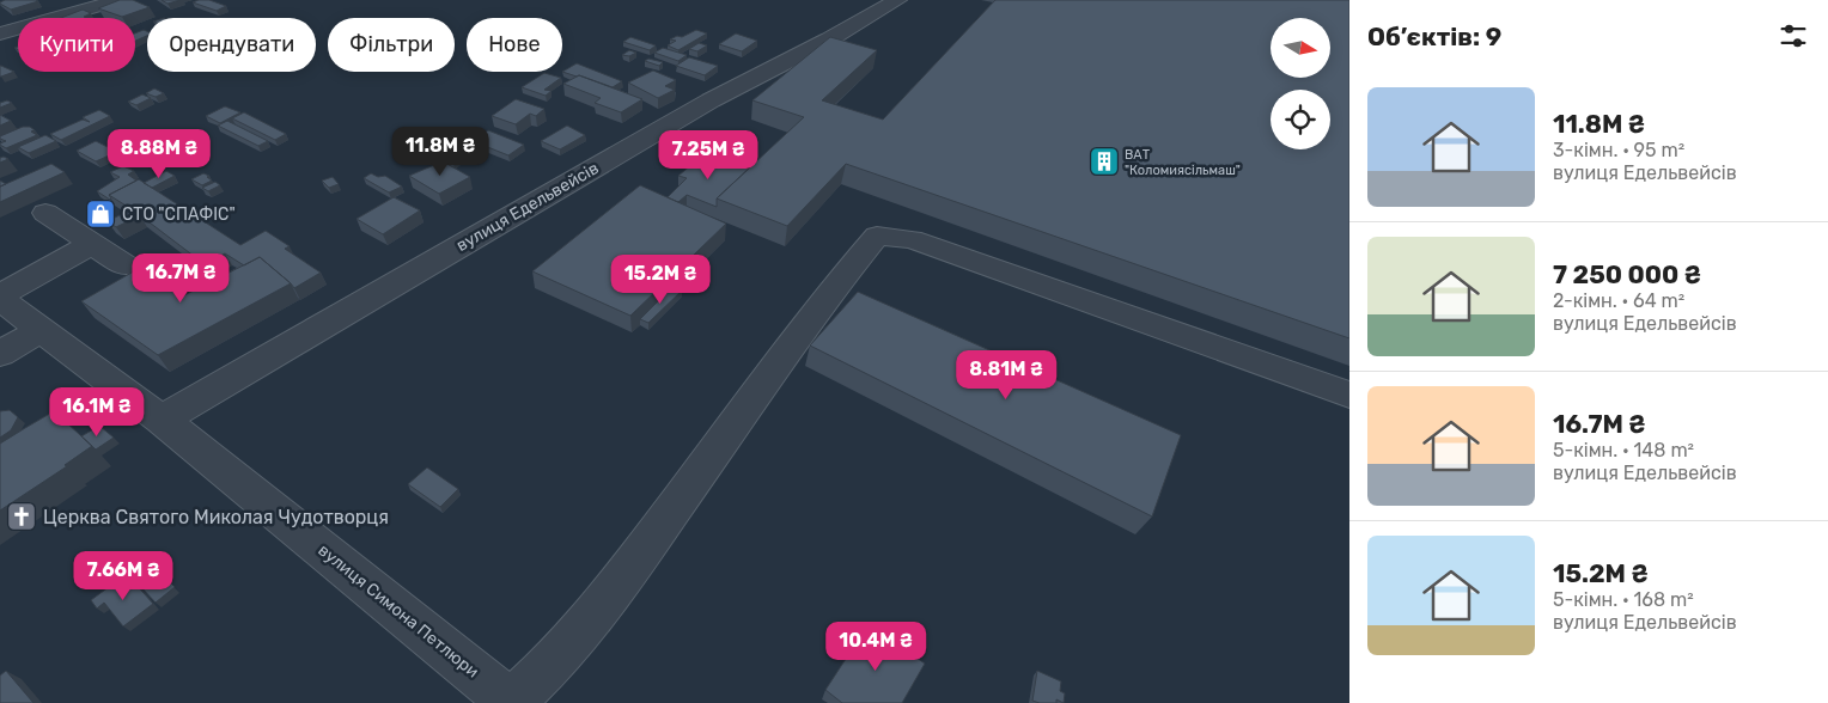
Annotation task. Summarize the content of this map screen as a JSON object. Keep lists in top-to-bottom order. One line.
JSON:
{"streets":{"street":["вулиця Едельвейсів","вулиця Симона Петлюри"]},"crossings":[["вулиця Едельвейсів","вулиця Симона Петлюри"]],"places":{"building":["ВАТ \"Коломиясільмаш\""],"shop":["СТО \"СПАФІС\""],"church":["Церква Святого Миколая Чудотворця"]},"north":"right","page":{"heading":"Об’єктів: 9","chip":["Купити","Орендувати","Фільтри","Нове"],"list":[{"name":"11.8M ₴","note":"3-кімн. · 95 m² · вулиця Едельвейсів"},{"name":"7 250 000 ₴","note":"2-кімн. · 64 m² · вулиця Едельвейсів"},{"name":"16.7M ₴","note":"5-кімн. · 148 m² · вулиця Едельвейсів"},{"name":"15.2M ₴","note":"5-кімн. · 168 m² · вулиця Едельвейсів"}],"price":["11.8M ₴","8.88M ₴","7.25M ₴","16.7M ₴","15.2M ₴","8.81M ₴","16.1M ₴","7.66M ₴","10.4M ₴"]}}
